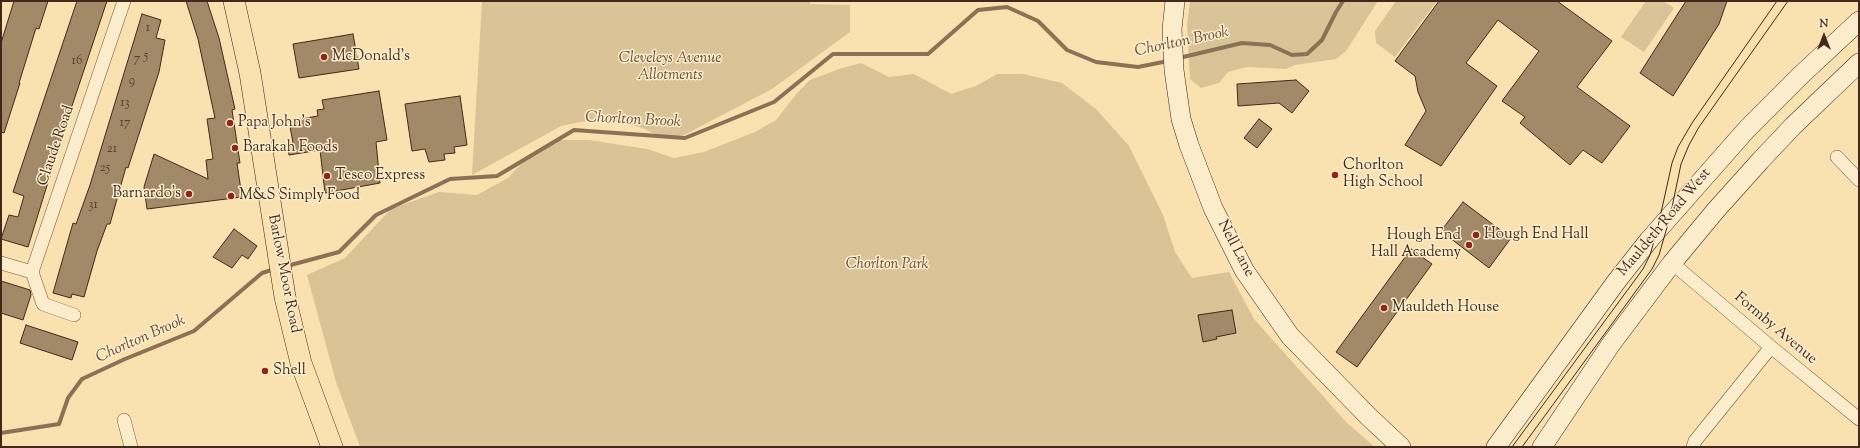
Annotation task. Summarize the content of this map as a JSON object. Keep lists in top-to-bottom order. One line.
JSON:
{"streets":{"main road":["Barlow Moor Road"],"street":["Claude Road","Mauldeth Road West","Nell Lane","Formby Avenue"]},"crossings":[["Mauldeth Road West","Formby Avenue"]],"water":["Chorlton Brook"],"parks":["Cleveleys Avenue Allotments","Chorlton Park"],"places":["McDonald's","Papa John's","Barakah Foods","Chorlton High School","Tesco Express","Barnardo's","M&S Simply Food","Hough End Hall","Hough End Hall Academy","Mauldeth House","Shell"],"house_numbers":["1","5","7","16","9","13","17","21","25","31"],"north":"top"}
